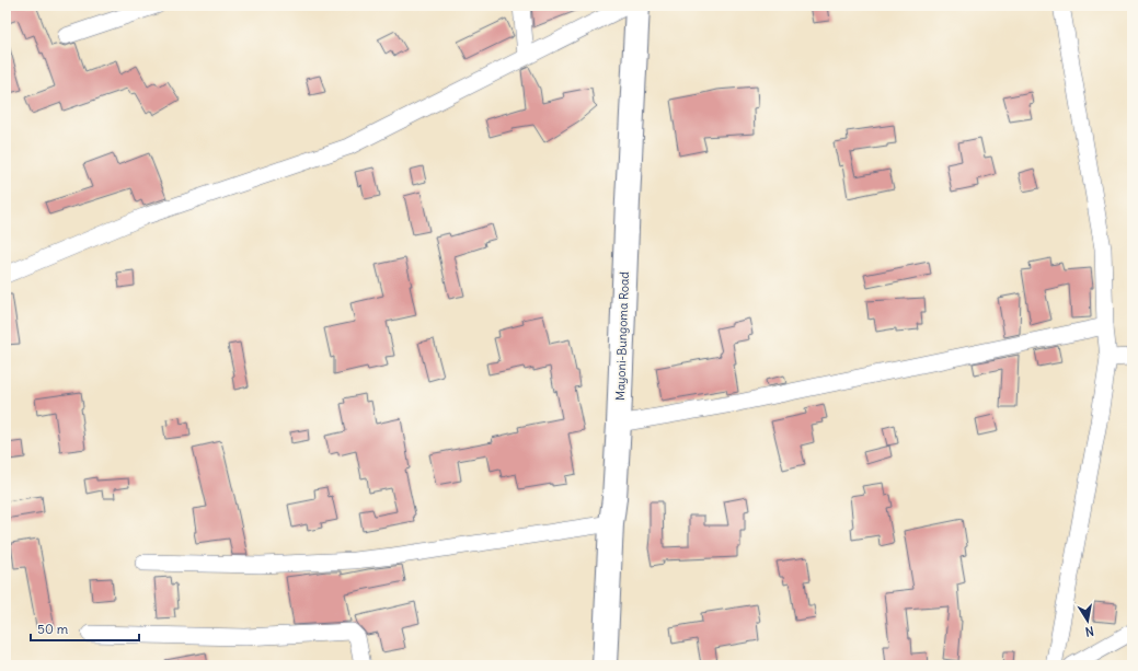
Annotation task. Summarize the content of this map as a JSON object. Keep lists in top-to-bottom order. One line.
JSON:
{"streets":{"main road":["Mayoni-Bungoma Road"]},"scale_bar":"50 m","north":"bottom"}
